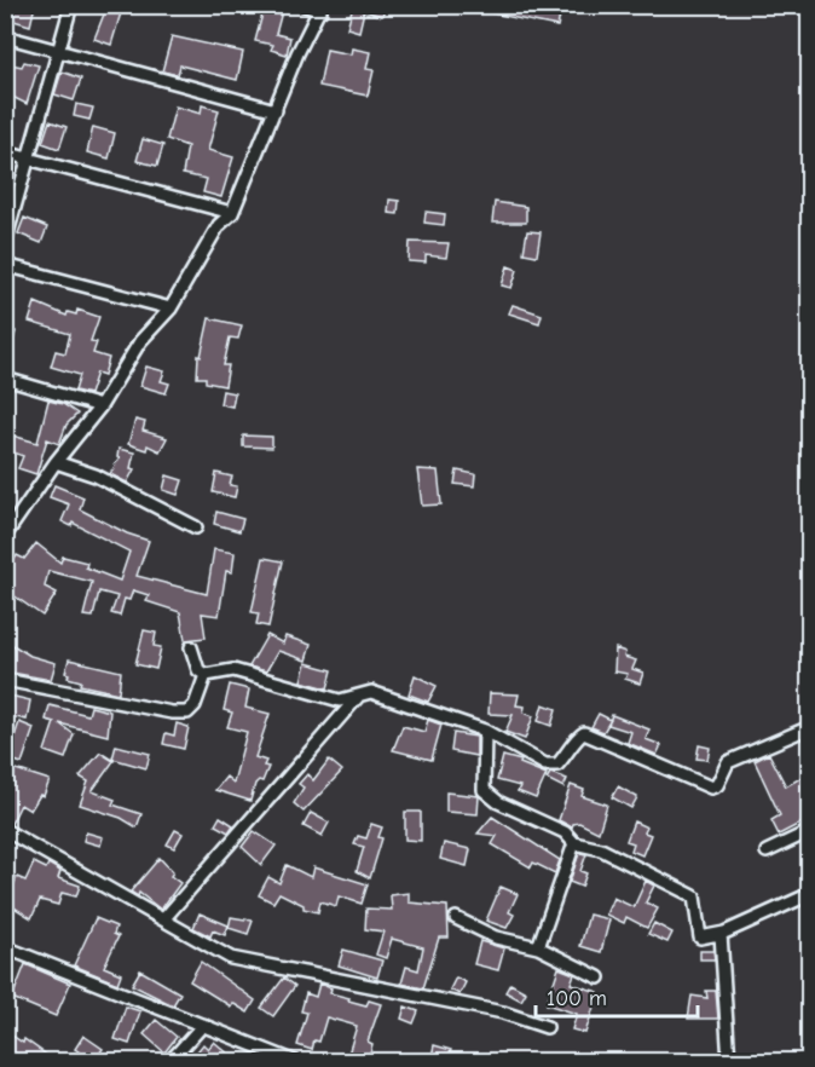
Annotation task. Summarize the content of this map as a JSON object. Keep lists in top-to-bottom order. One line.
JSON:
{"scale_bar":"100 m"}
